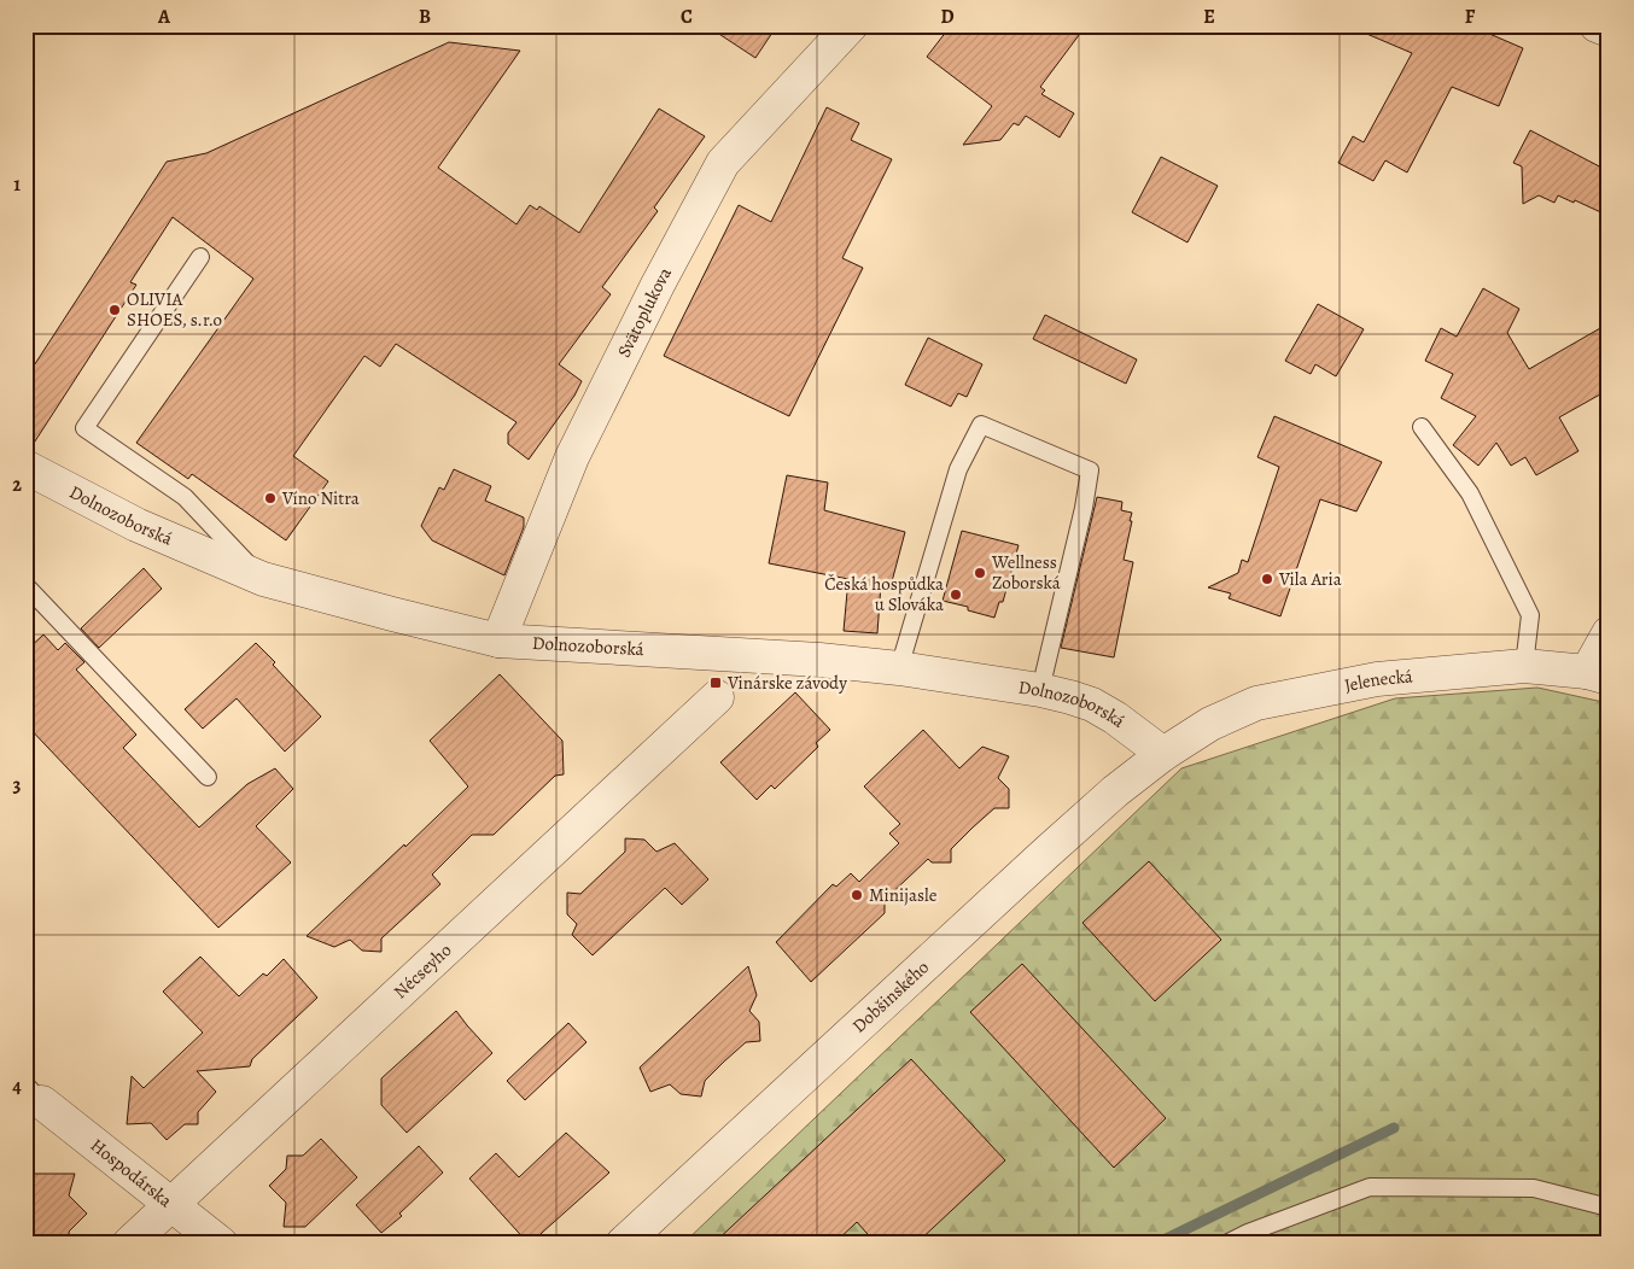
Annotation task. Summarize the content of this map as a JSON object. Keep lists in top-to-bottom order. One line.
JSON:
{"streets":{"street":["Svätoplukova","Dolnozoborská","Jelenecká","Nécseyho","Dobšinského","Hospodárska"]},"crossings":[["Svätoplukova","Dolnozoborská"],["Dolnozoborská","Jelenecká"],["Dolnozoborská","Dobšinského"],["Jelenecká","Dobšinského"],["Nécseyho","Hospodárska"]],"places":{"other":["OLIVIA SHOES, s.r.o","Víno Nitra","Wellness Zoborská","Vila Aria","Česká hospůdka u Slováka","Minijasle"],"transit":["Vinárske závody"]},"grid":{"columns":["A","B","C","D","E","F"],"rows":["1","2","3","4"]}}
